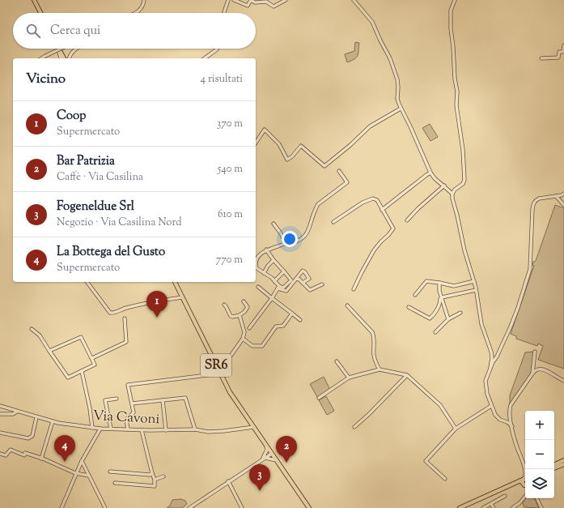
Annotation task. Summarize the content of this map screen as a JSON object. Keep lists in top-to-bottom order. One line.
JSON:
{"streets":{"main road":["SR6"],"street":["Via Cavoni"]},"crossings":[["SR6","Via Cavoni"]],"page":{"search":"Cerca qui","heading":["Vicino","4 risultati"],"list":[{"mark":"1","name":"Coop","note":"Supermercato","value":"370 m"},{"mark":"2","name":"Bar Patrizia","note":"Caffè · Via Casilina","value":"540 m"},{"mark":"3","name":"Fogeneldue Srl","note":"Negozio · Via Casilina Nord","value":"610 m"},{"mark":"4","name":"La Bottega del Gusto","note":"Supermercato","value":"770 m"}],"pins":["1","4","2","3"],"map_buttons":["+","−"]}}
